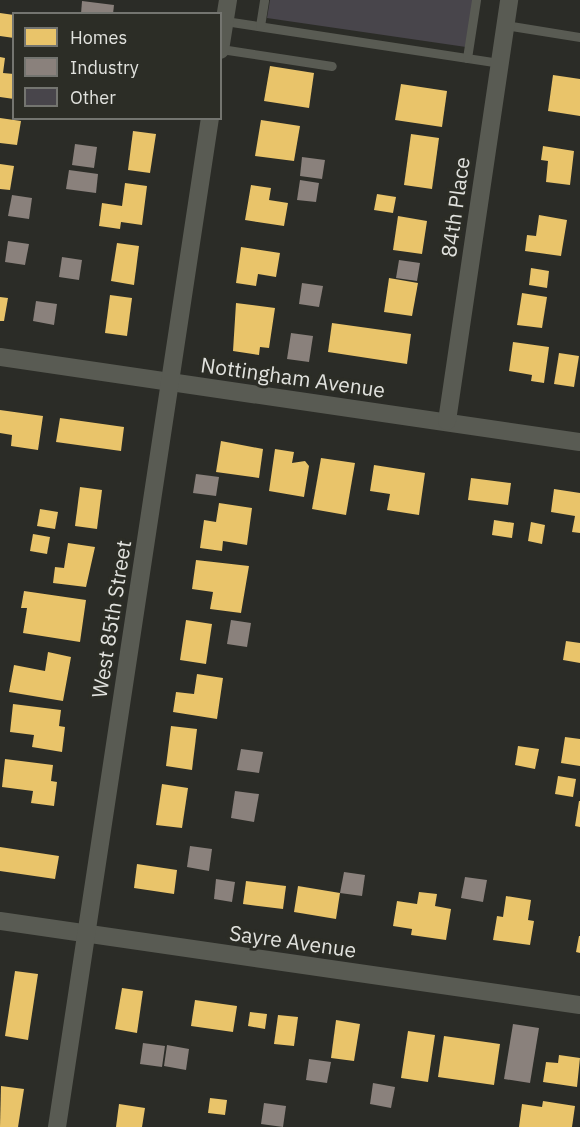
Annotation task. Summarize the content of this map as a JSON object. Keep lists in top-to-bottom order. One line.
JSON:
{"streets":{"street":["84th Place","Nottingham Avenue","West 85th Street","Sayre Avenue"]},"crossings":[["84th Place","Nottingham Avenue"],["Nottingham Avenue","West 85th Street"],["West 85th Street","Sayre Avenue"]],"legend":["Homes","Industry","Other"]}
